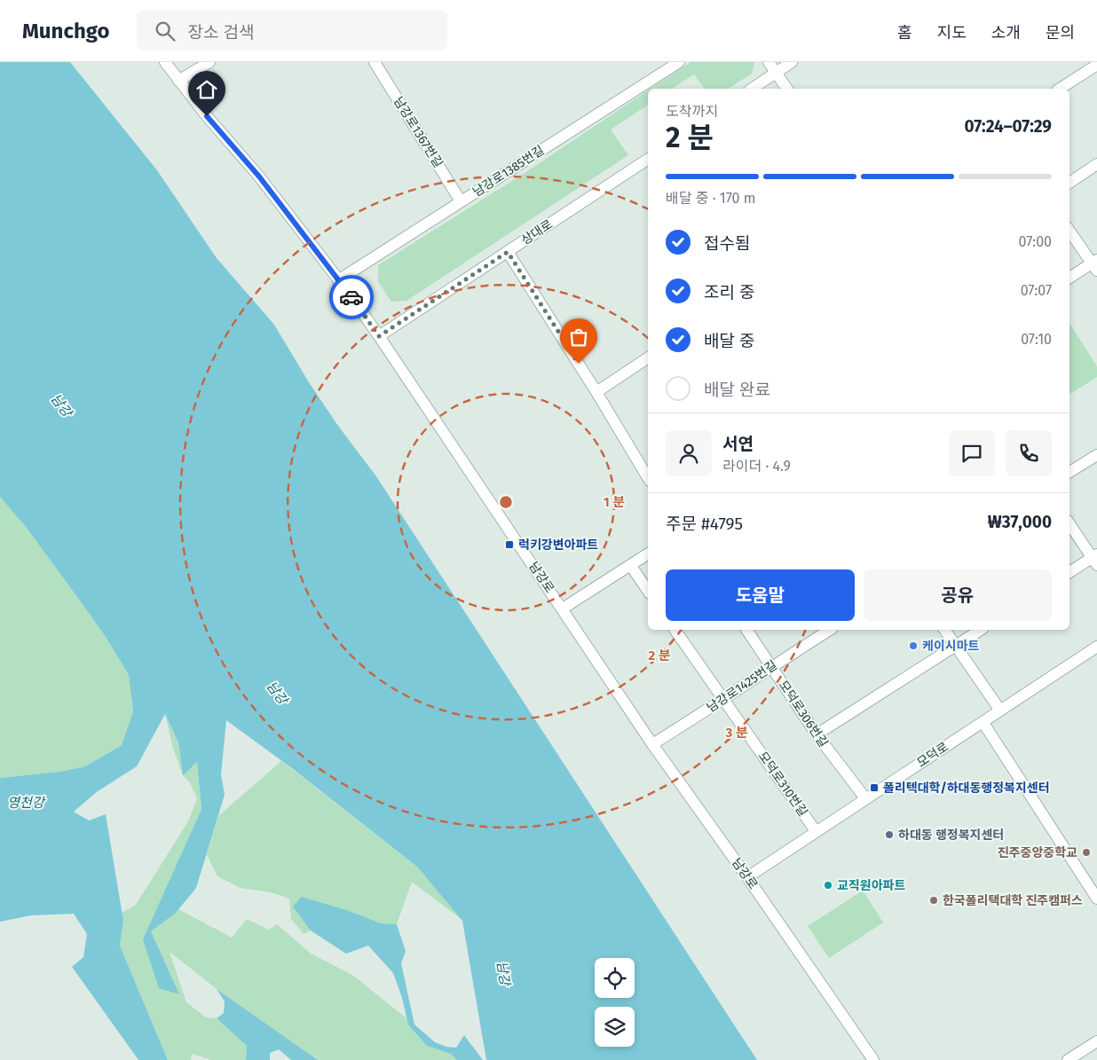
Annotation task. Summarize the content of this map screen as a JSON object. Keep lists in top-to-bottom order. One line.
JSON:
{"streets":{"street":["남강로1367번길","남강로1385번길","상대로","남강로","남강로1425번길","모덕로306번길","모덕로","모덕로310번길"]},"crossings":[["남강로1367번길","남강로1385번길"],["남강로1385번길","남강로"],["상대로","남강로"],["남강로","남강로1425번길"],["남강로","모덕로"],["남강로1425번길","모덕로306번길"],["남강로1425번길","모덕로310번길"],["모덕로306번길","모덕로"],["모덕로","모덕로310번길"]],"water":["남강","영천강"],"places":{"transit":["럭키강변아파트","폴리텍대학/하대동행정복지센터"],"other":["케이시마트","하대동 행정복지센터","진주중앙중학교","교직원아파트","한국폴리택대학 진주캠퍼스"]},"page":{"header":"Munchgo","search":"장소 검색","nav":["홈","지도","소개","문의"],"heading":["2 분","도착까지","07:24–07:29"],"panel":["서연","라이더 · 4.9","주문 #4795","₩37,000"],"bar":"배달 중 · 170 m","list":[["접수됨","07:00"],["조리 중","07:07"],["배달 중","07:10"],"배달 완료"],"buttons":["도움말","공유"]},"rings":["1 분","2 분","3 분"]}
